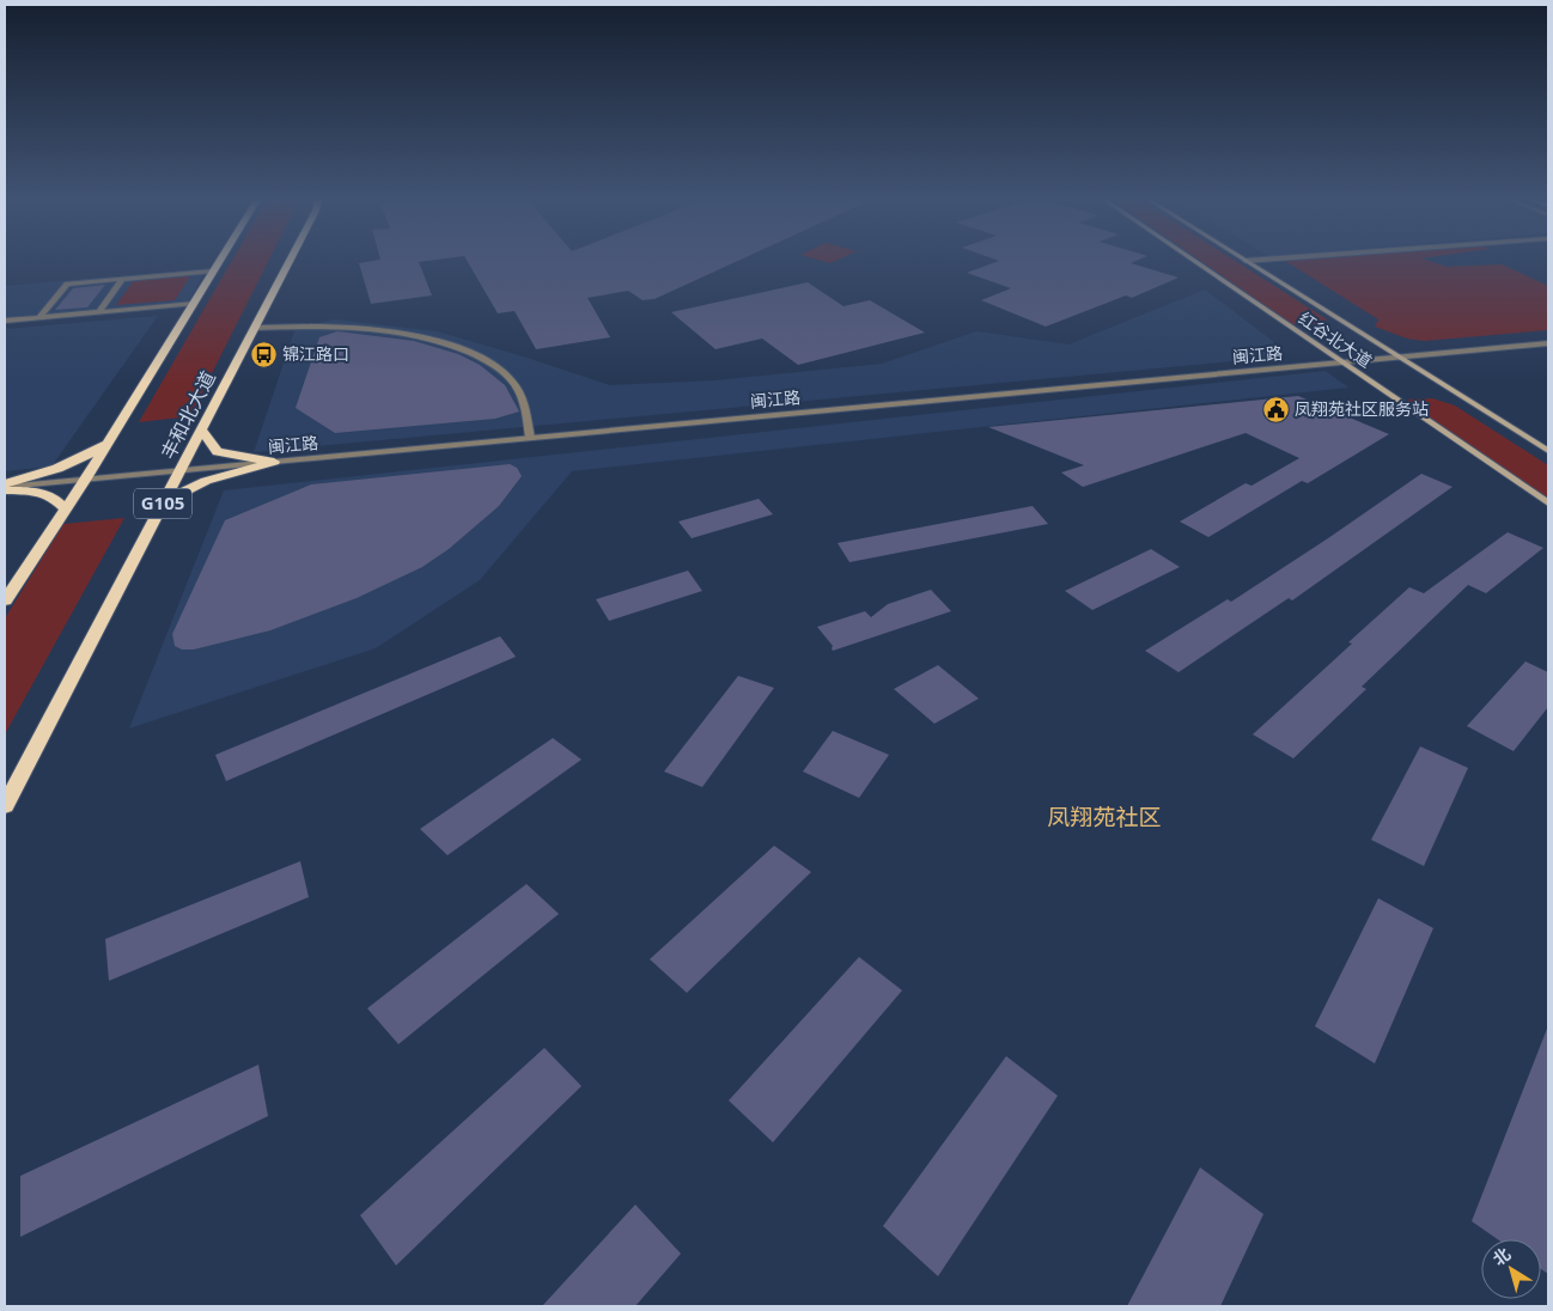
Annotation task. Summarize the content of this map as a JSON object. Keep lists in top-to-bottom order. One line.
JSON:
{"streets":{"highway":["丰和北大道","G105"],"main road":["红谷北大道"],"street":["闽江路"]},"crossings":[["红谷北大道","闽江路"],["闽江路","丰和北大道"]],"districts":["凤翔苑社区"],"places":{"bus stop":["锦江路口"],"public building":["凤翔苑社区服务站"]},"north":"top left"}
